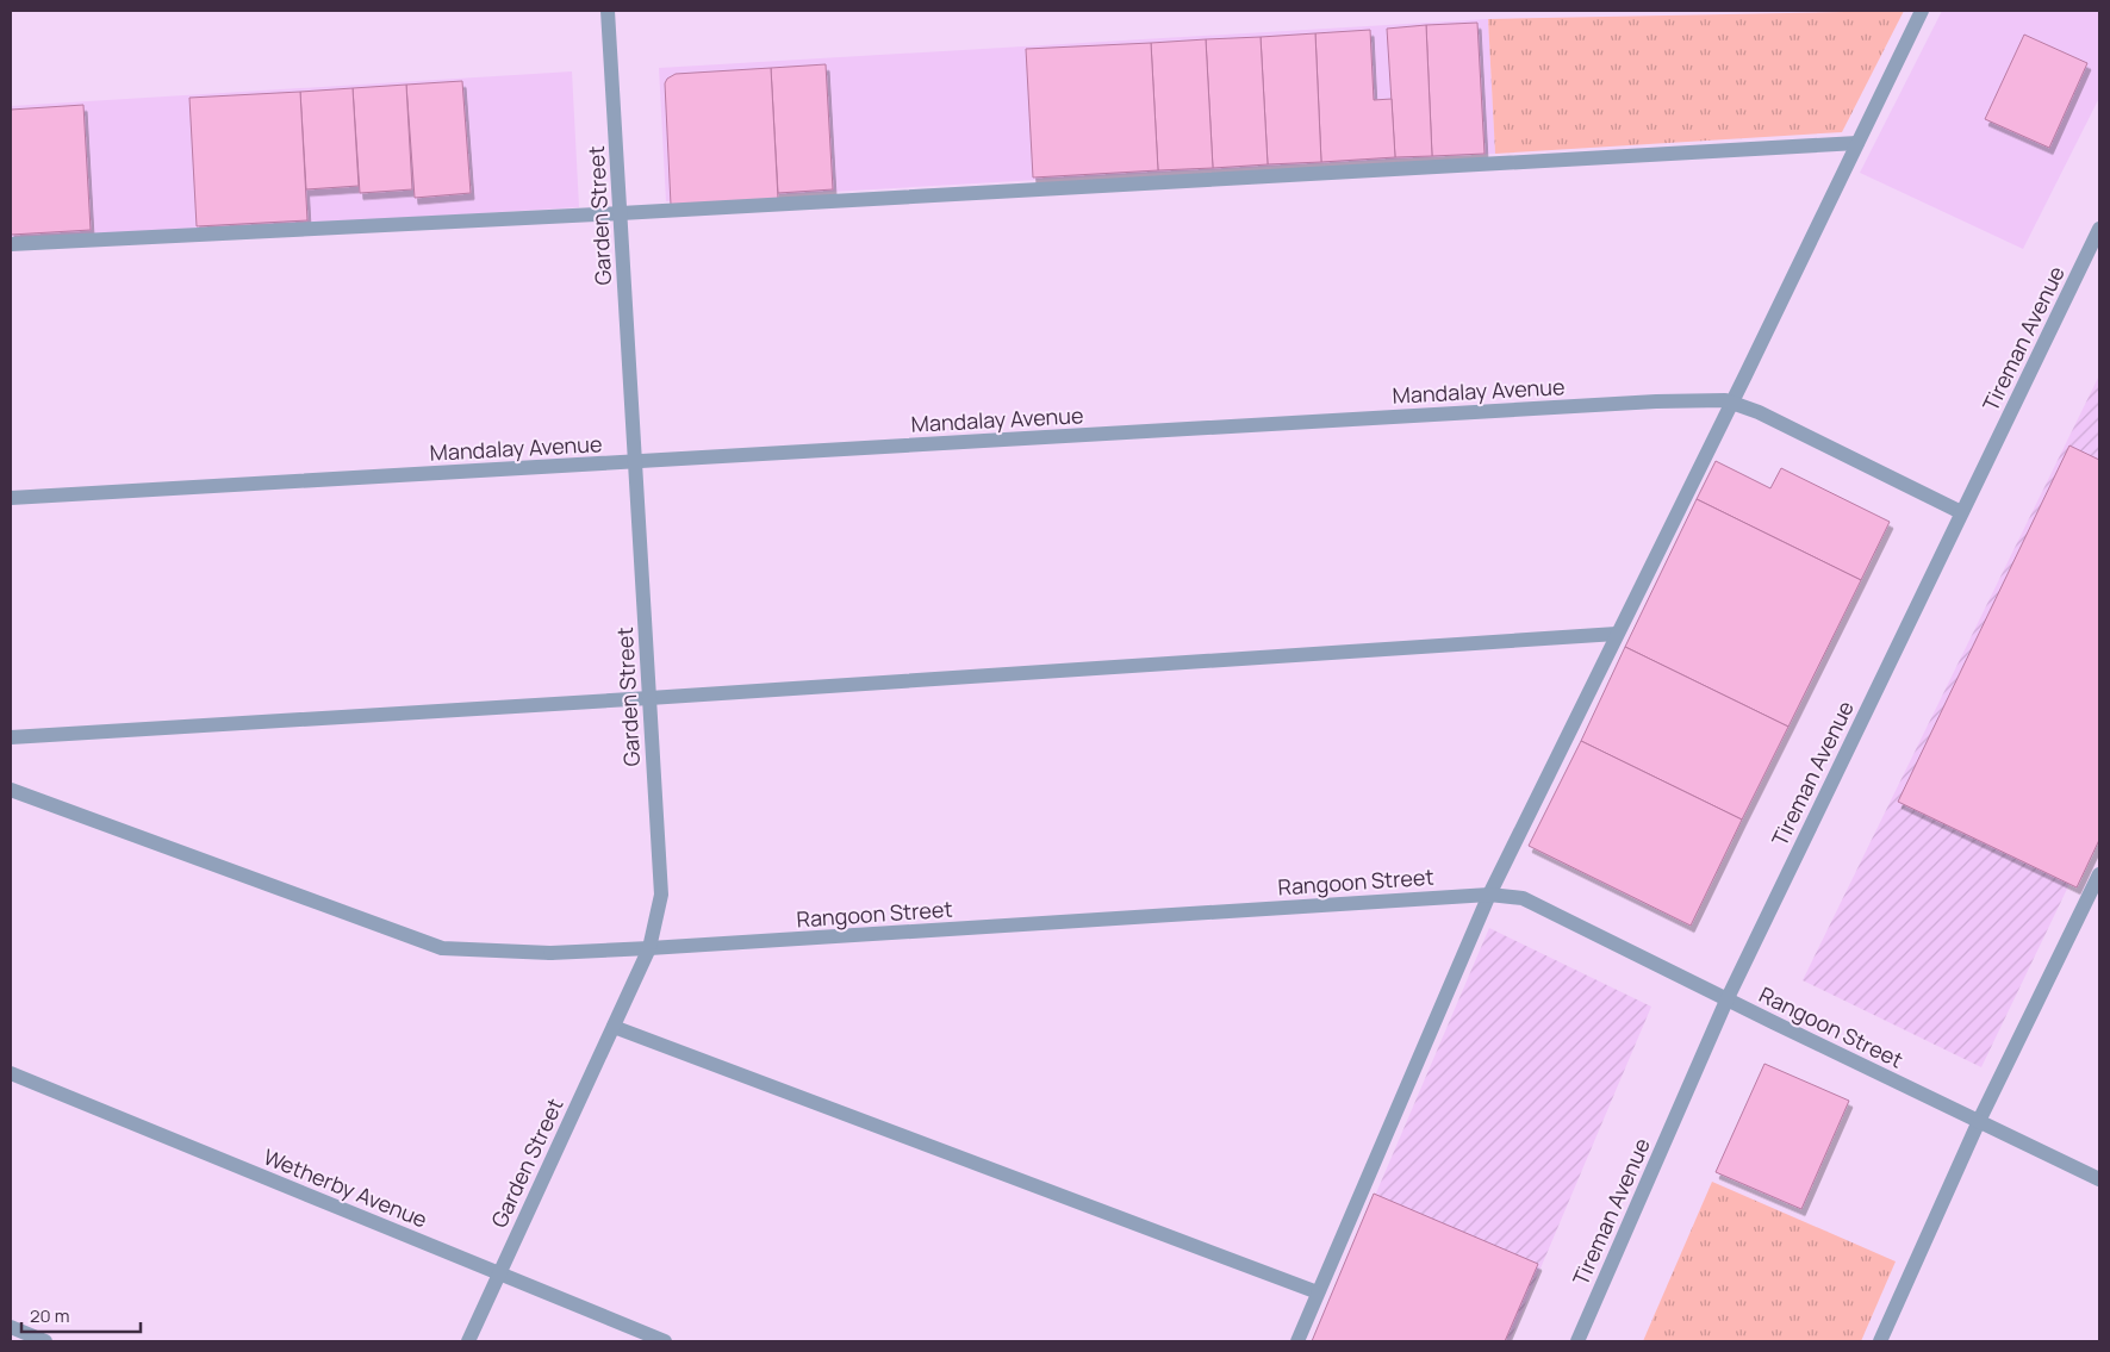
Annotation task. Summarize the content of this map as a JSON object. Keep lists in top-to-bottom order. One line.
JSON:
{"streets":{"street":["Garden Street","Tireman Avenue","Mandalay Avenue","Rangoon Street","Wetherby Avenue"]},"crossings":[["Garden Street","Mandalay Avenue"],["Garden Street","Rangoon Street"],["Garden Street","Wetherby Avenue"],["Tireman Avenue","Mandalay Avenue"],["Tireman Avenue","Rangoon Street"]],"scale_bar":"20 m"}
